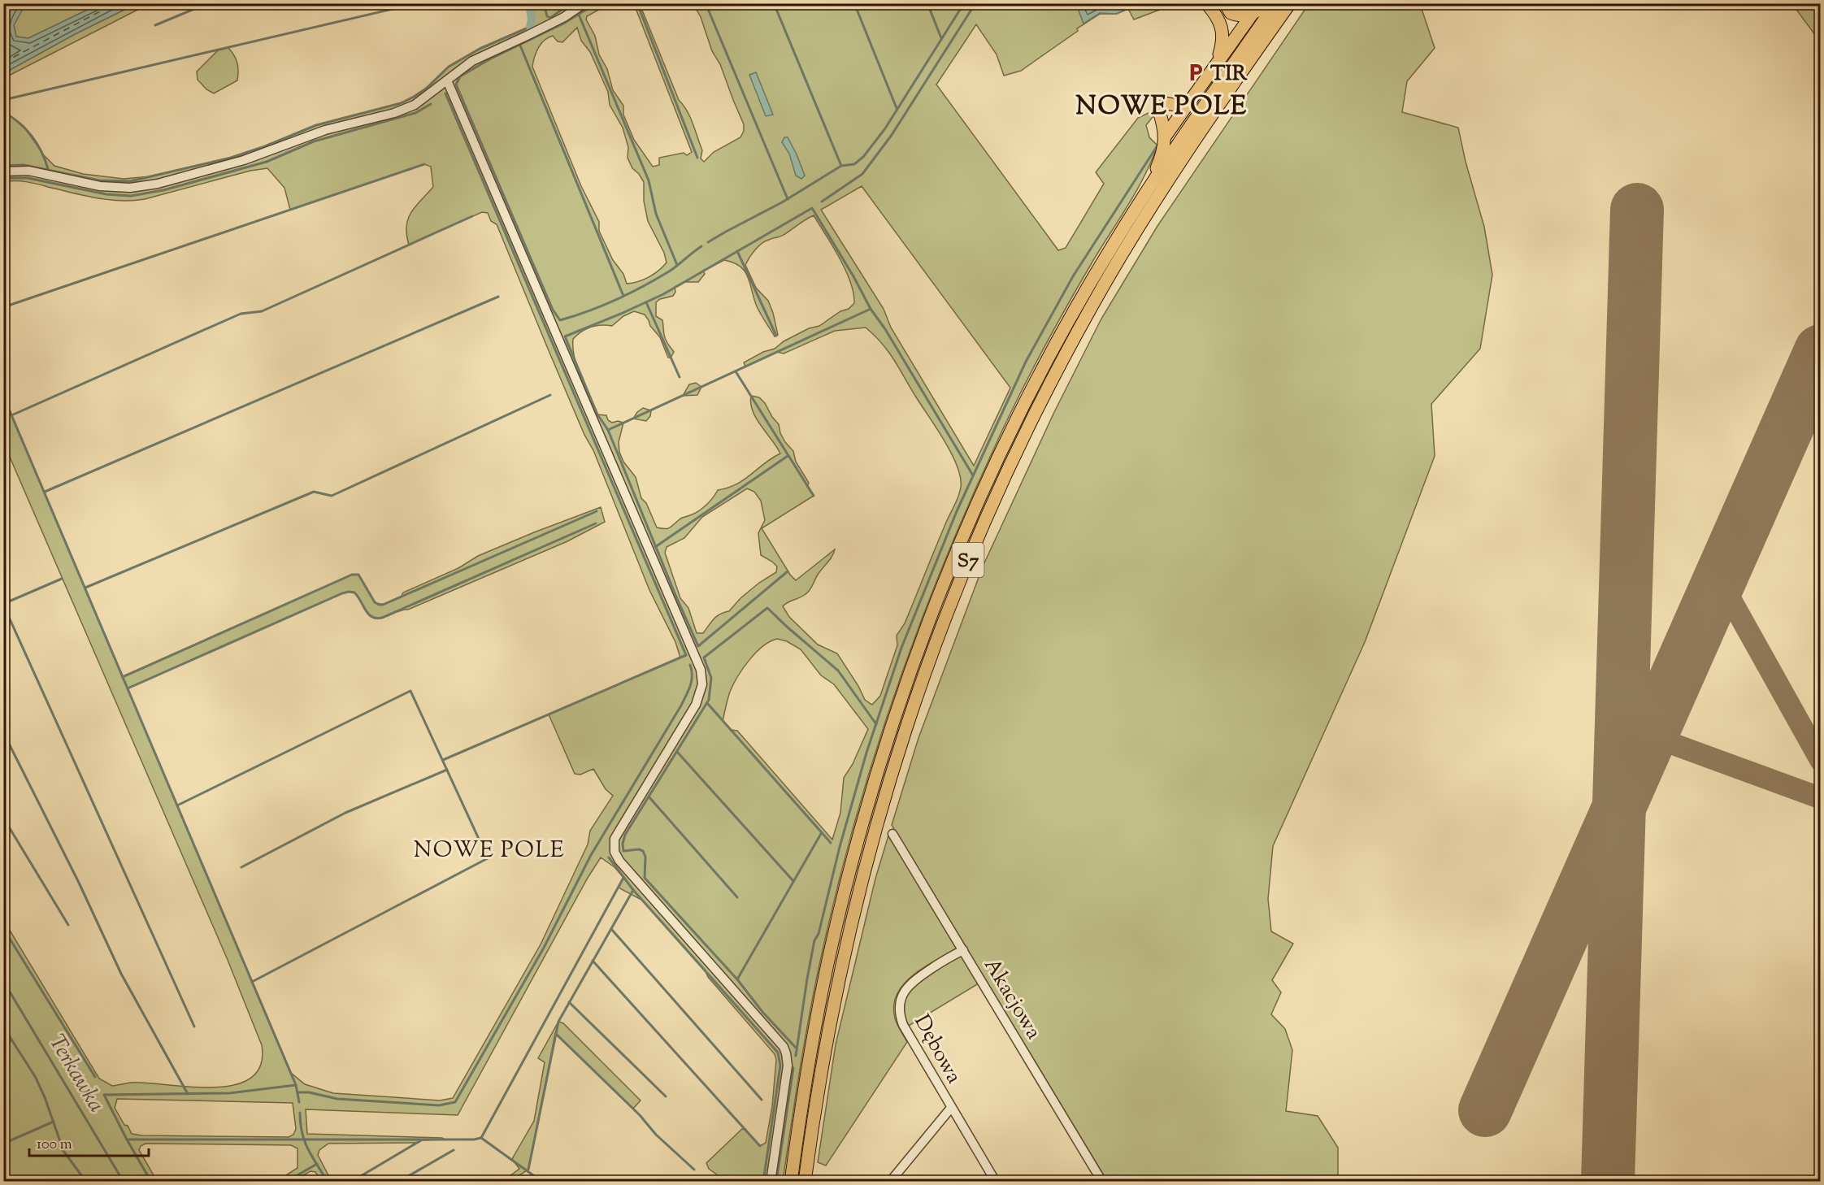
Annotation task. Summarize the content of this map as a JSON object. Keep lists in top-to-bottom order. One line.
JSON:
{"streets":{"highway":["S7"],"street":["Akacjowa","Dębowa"]},"crossings":[["Akacjowa","Dębowa"]],"districts":["NOWE POLE","NOWE POLE"],"water":["Terkawka"],"places":{"parking":["TIR"]},"scale_bar":"100 m"}
